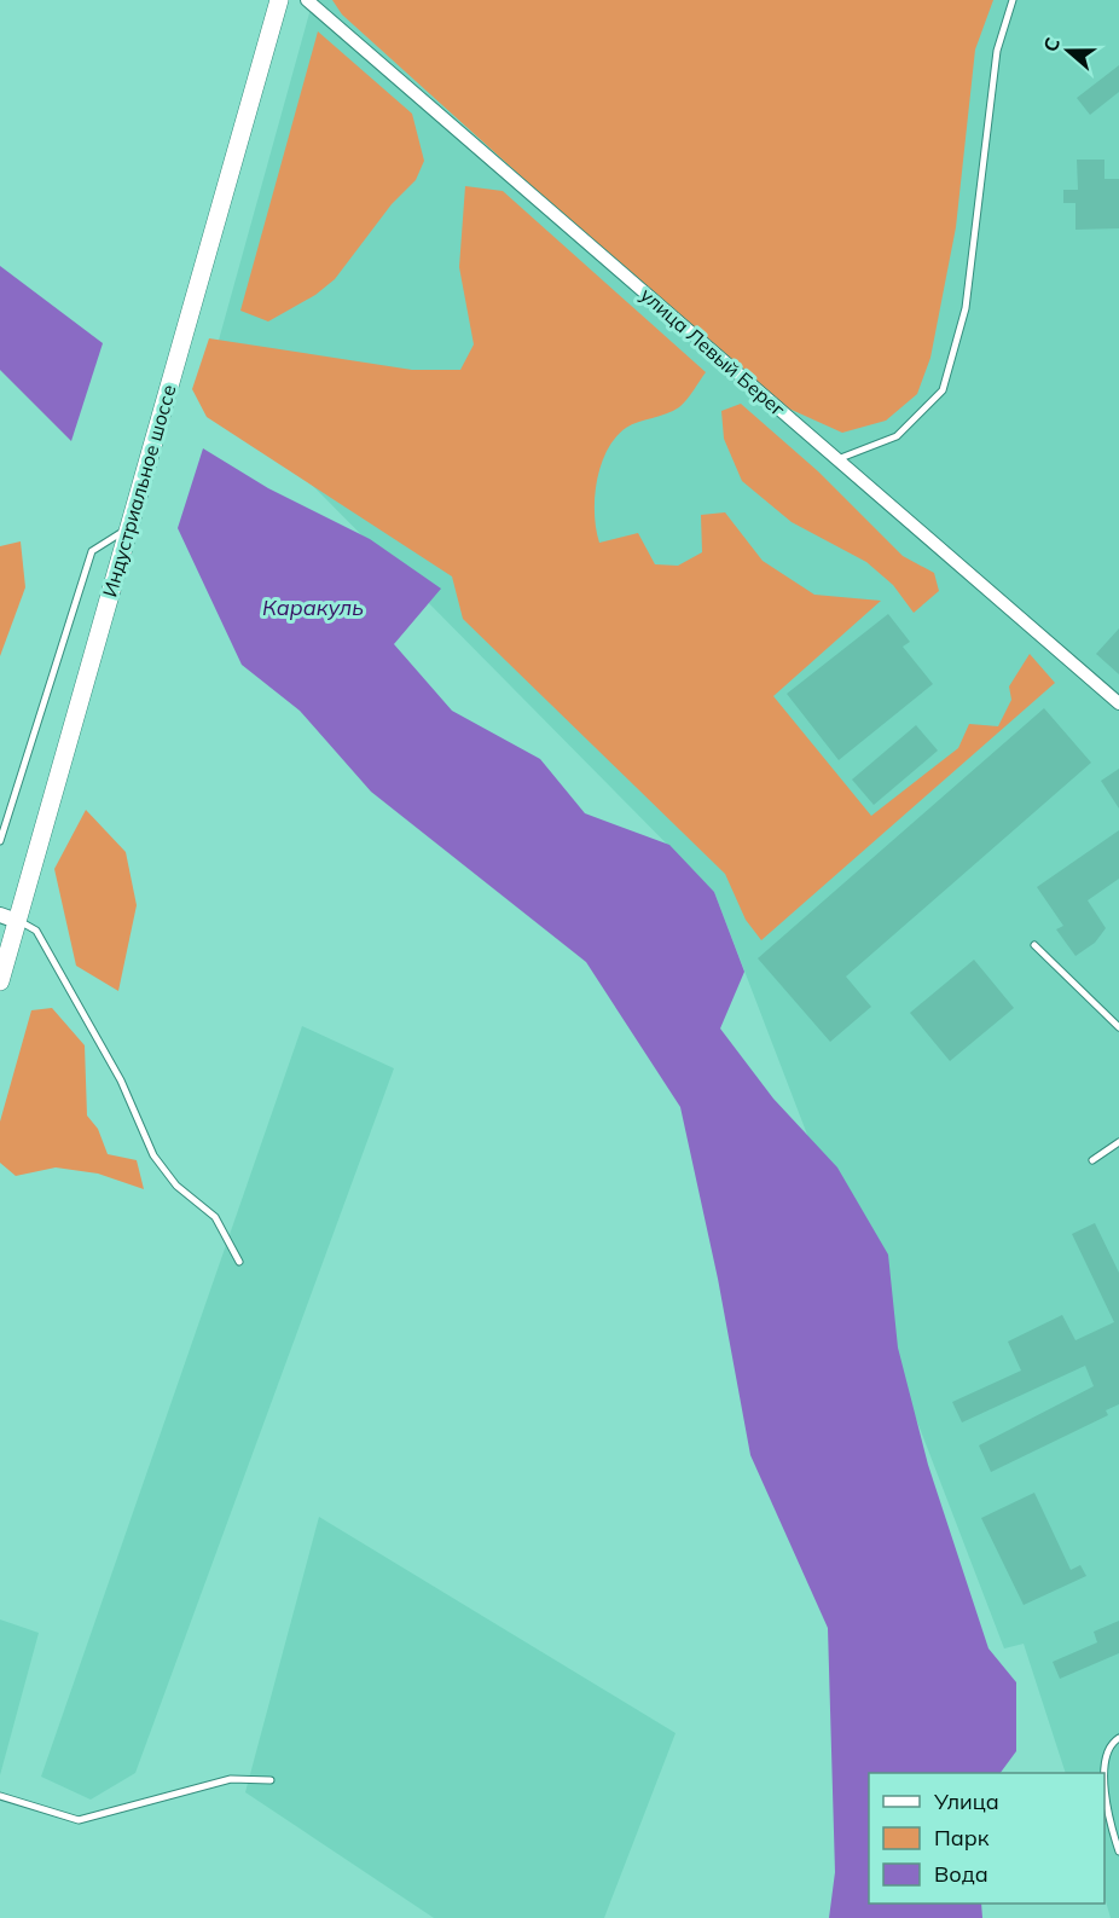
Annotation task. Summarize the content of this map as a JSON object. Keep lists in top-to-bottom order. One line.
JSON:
{"streets":{"main road":["Индустриальное шоссе"],"street":["улица Левый Берег"]},"water":["Каракуль"],"legend":["Улица","Парк","Вода"],"north":"left"}
